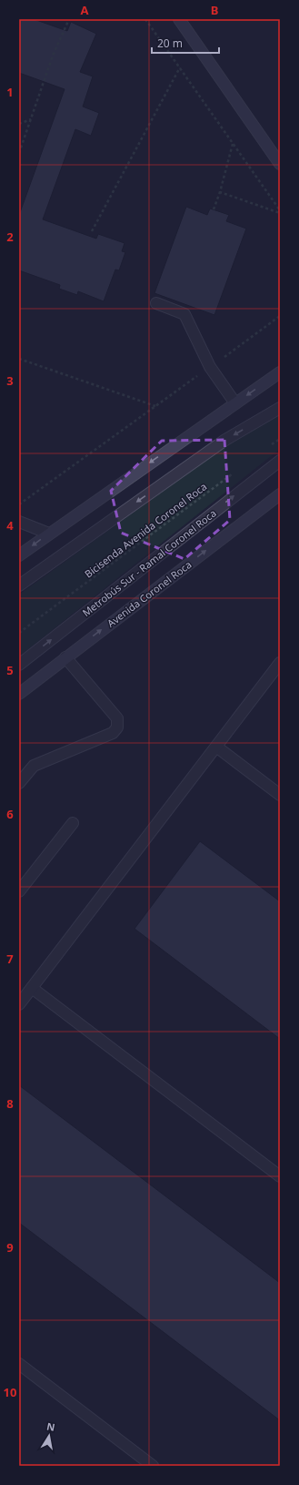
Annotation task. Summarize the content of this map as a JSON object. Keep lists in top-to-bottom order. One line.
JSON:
{"streets":{"main road":["Avenida Coronel Roca"],"lane":["Metrobús Sur - Ramal Coronel Roca"],"path":["Bicisenda Avenida Coronel Roca"]},"one_way":["Avenida Coronel Roca"],"scale_bar":"20 m","north":"top","grid":{"columns":["A","B"],"rows":["1","2","3","4","5","6","7","8","9","10"]}}
